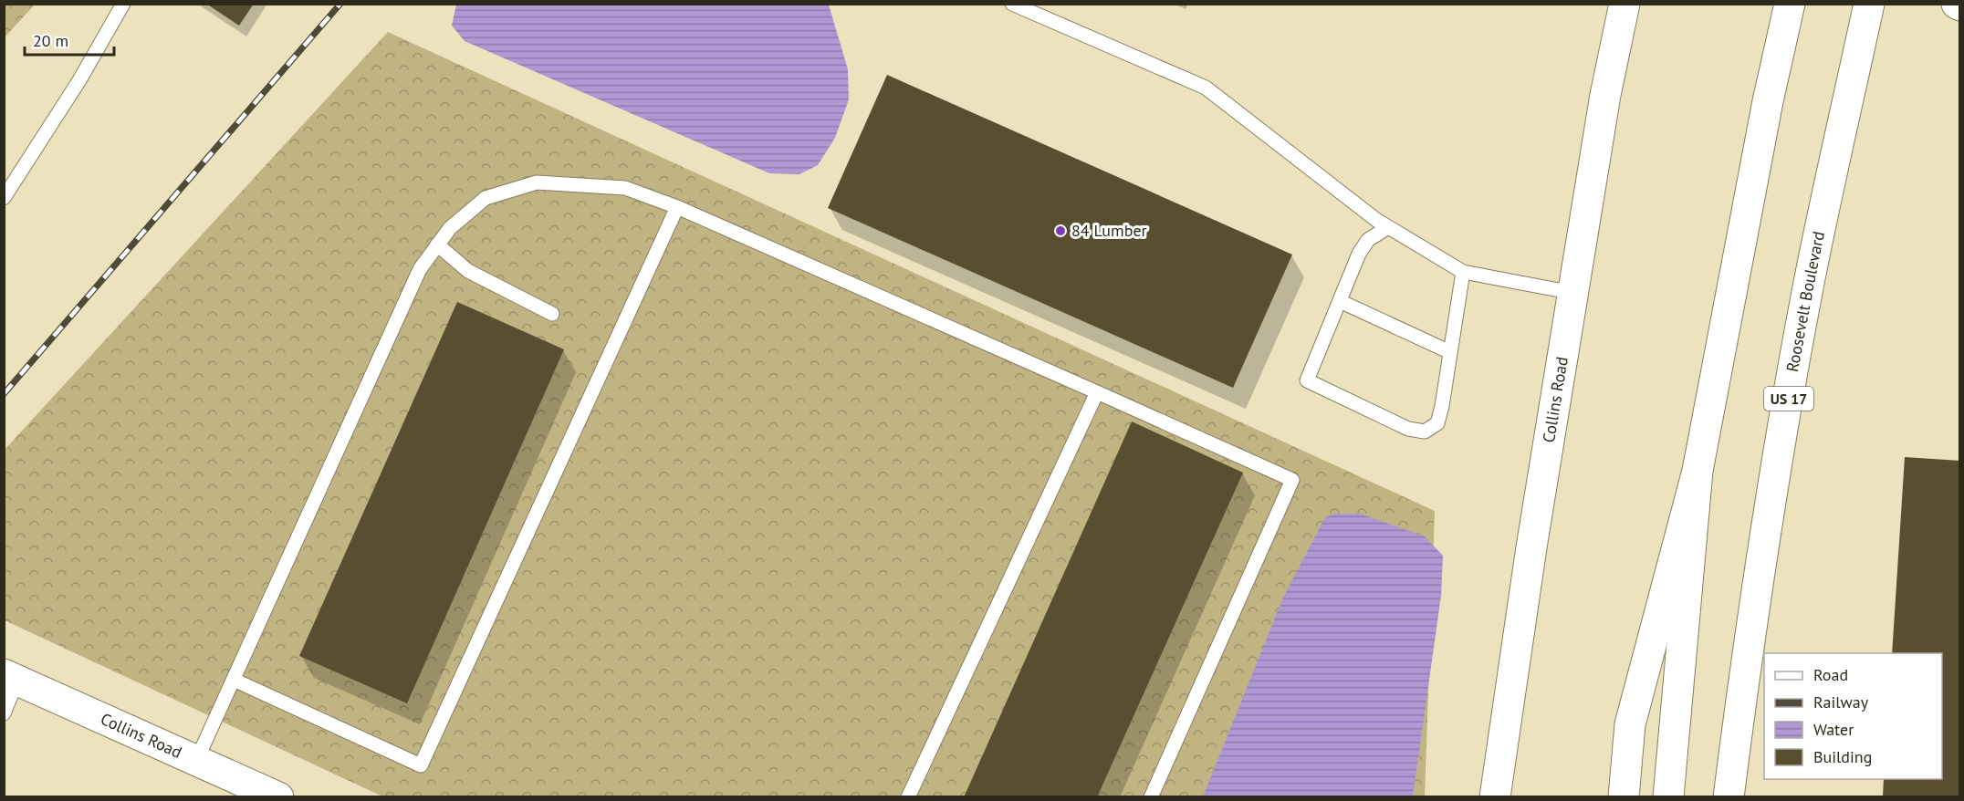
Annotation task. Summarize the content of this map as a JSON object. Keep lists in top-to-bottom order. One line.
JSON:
{"streets":{"main road":["Roosevelt Boulevard","US 17","Collins Road"]},"places":["84 Lumber"],"legend":["Road","Railway","Water","Building"],"scale_bar":"20 m"}
